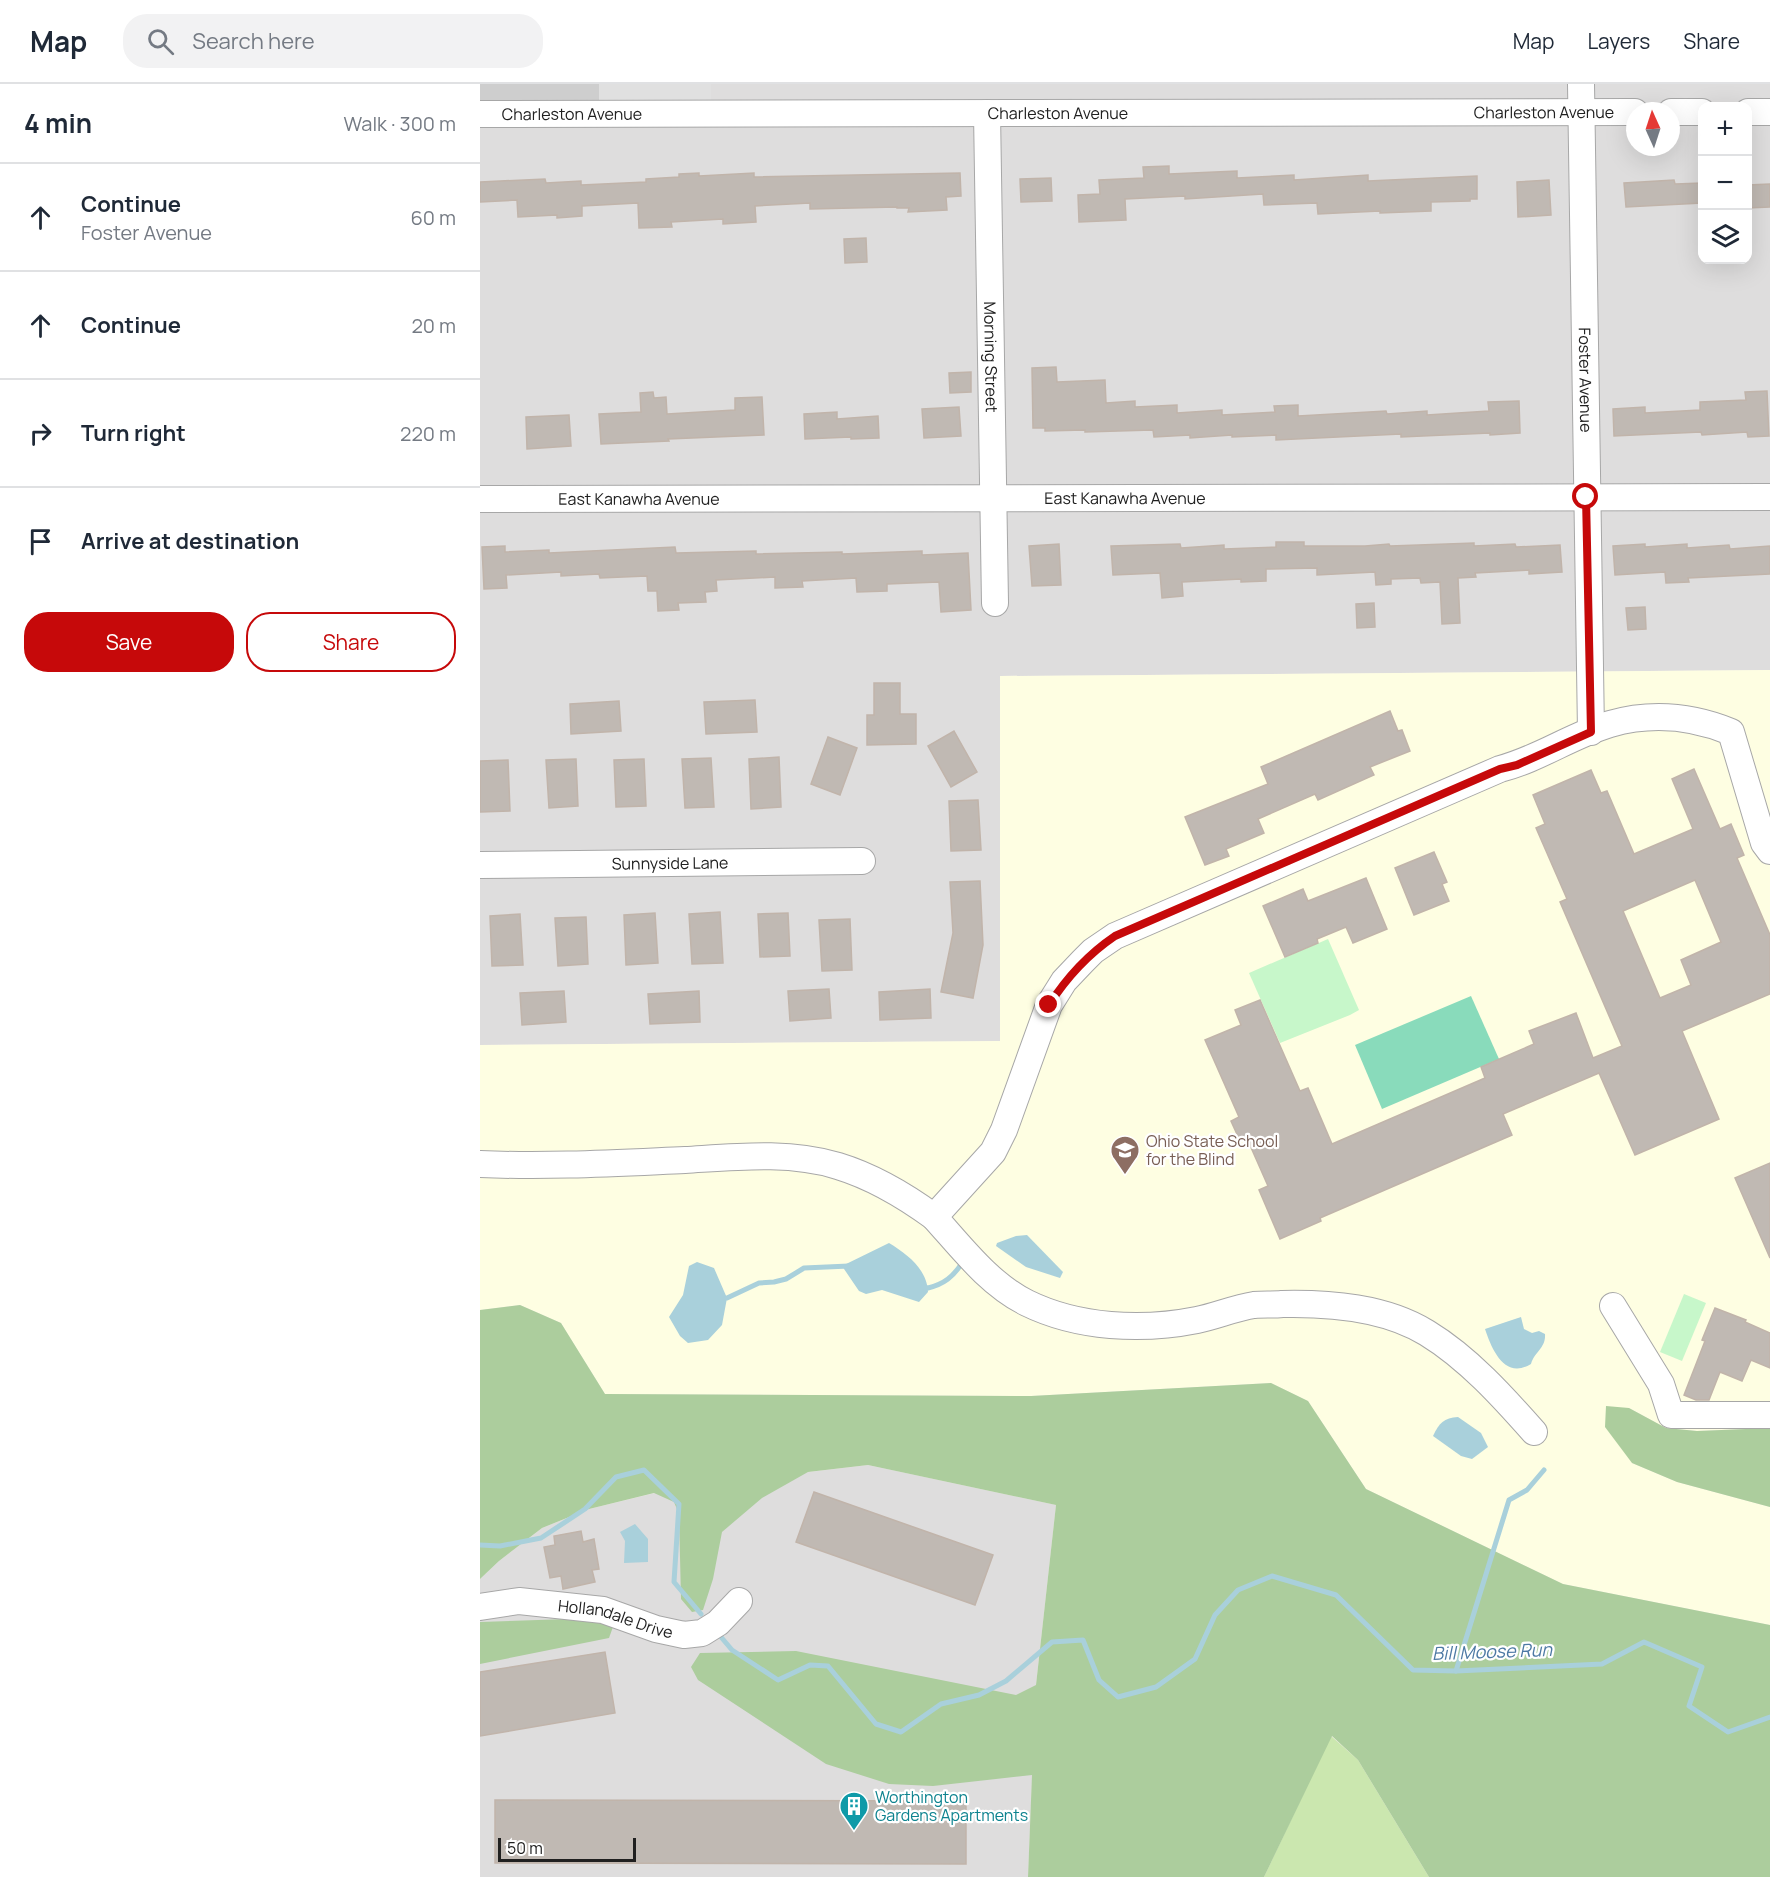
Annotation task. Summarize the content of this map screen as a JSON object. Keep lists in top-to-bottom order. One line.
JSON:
{"streets":{"street":["Charleston Avenue","Morning Street","Foster Avenue","East Kanawha Avenue","Sunnyside Lane","Hollandale Drive"]},"crossings":[["Charleston Avenue","Morning Street"],["Charleston Avenue","Foster Avenue"],["Morning Street","East Kanawha Avenue"],["Foster Avenue","East Kanawha Avenue"]],"water":["Bill Moose Run"],"places":{"school or university":["Ohio State School for the Blind"],"building":["Worthington Gardens Apartments"]},"scale_bar":"50 m","north":"top","page":{"header":"Map","search":"Search here","nav":["Map","Layers","Share"],"heading":["4 min","Walk · 300 m"],"map_buttons":["+","−"],"list":[["Continue","Foster Avenue","60 m"],["Continue","20 m"],["Turn right","220 m"],"Arrive at destination"],"buttons":["Save","Share"],"scale":"50 m"}}
